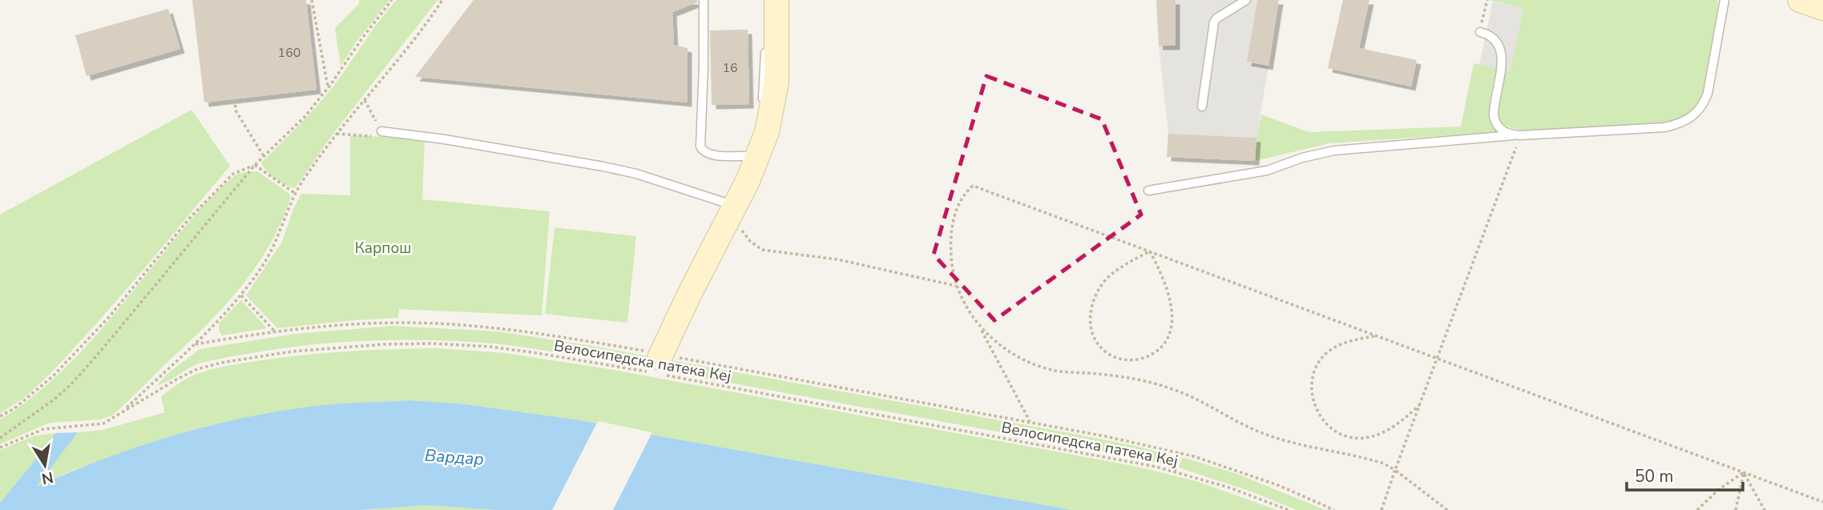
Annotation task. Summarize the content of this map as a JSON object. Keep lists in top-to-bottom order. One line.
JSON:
{"streets":{"path":["Велосипедска патека Кеј"]},"water":["Вардар"],"parks":["Карпош"],"house_numbers":["160","16"],"scale_bar":"50 m","north":"bottom"}
